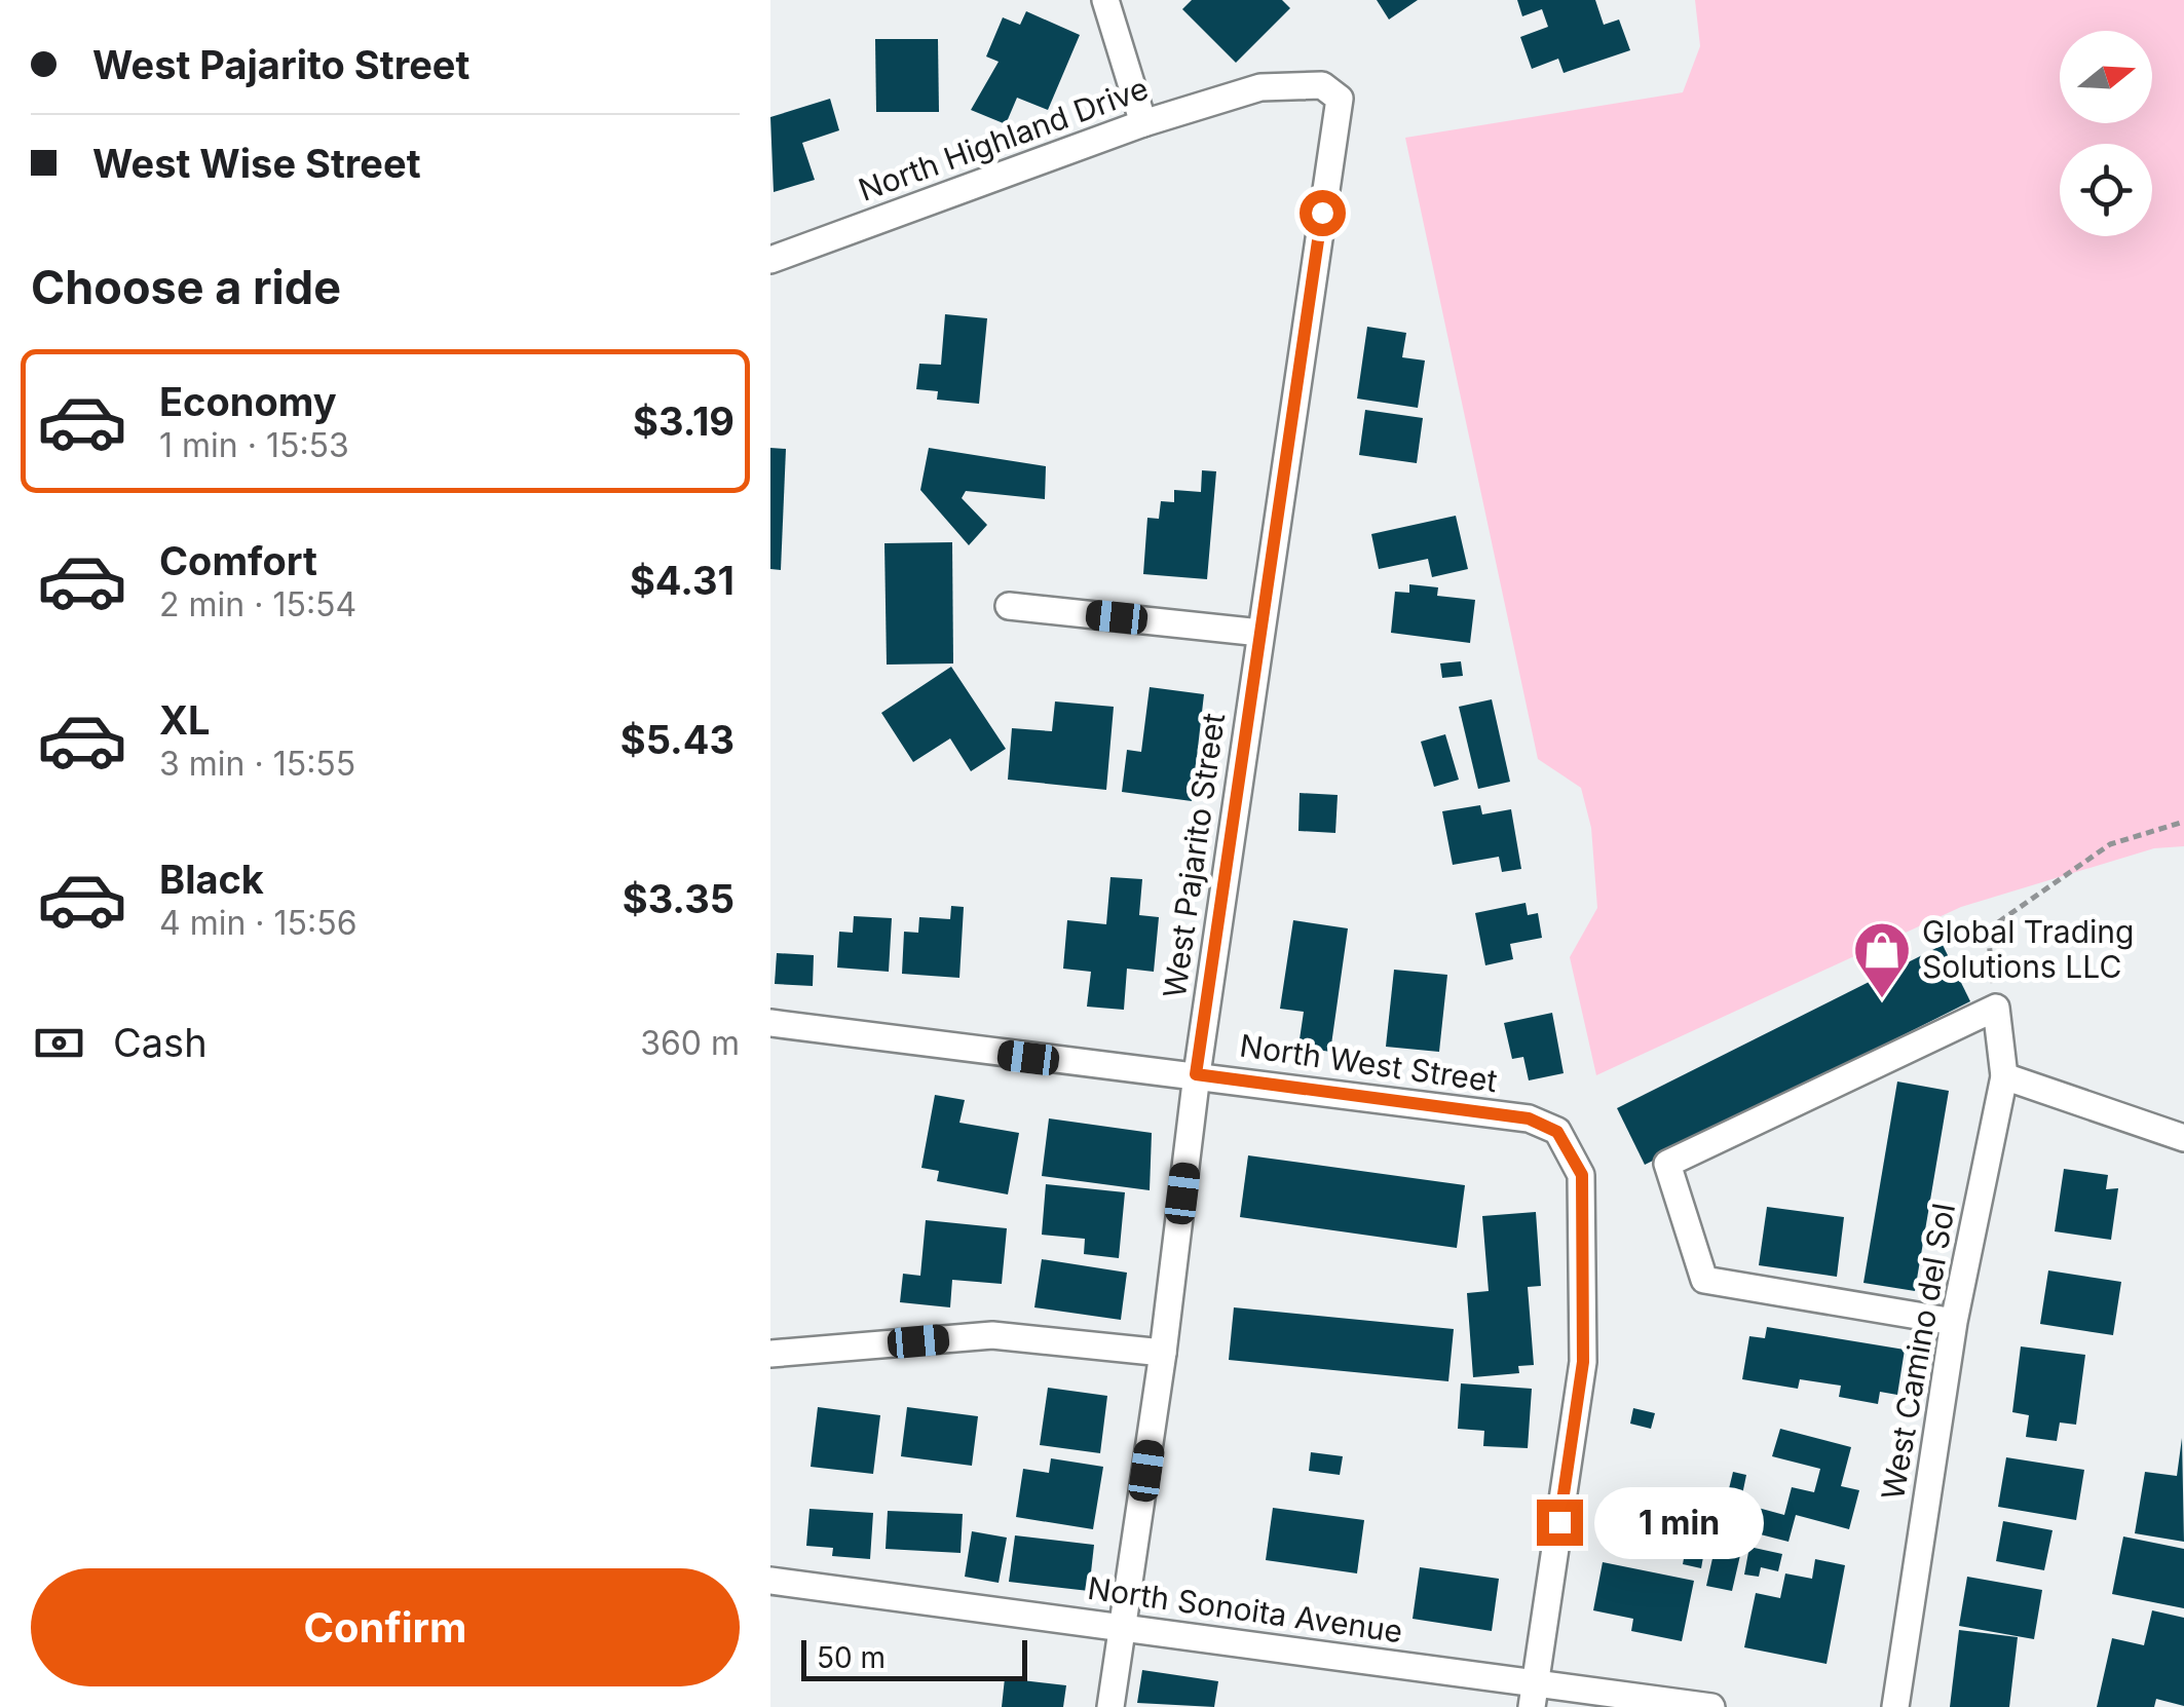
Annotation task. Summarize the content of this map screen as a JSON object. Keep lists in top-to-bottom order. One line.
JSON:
{"streets":{"street":["North Highland Drive","West Pajarito Street","North West Street","West Camino del Sol","North Sonoita Avenue"]},"crossings":[["North Highland Drive","West Pajarito Street"],["West Pajarito Street","North West Street"],["West Pajarito Street","North Sonoita Avenue"],["North West Street","North Sonoita Avenue"]],"places":{"shop":["Global Trading Solutions LLC"]},"scale_bar":"50 m","north":"right","page":{"banner":["West Pajarito Street","West Wise Street"],"heading":"Choose a ride","list":[{"name":"Economy","note":"1 min · 15:53","value":"$3.19"},{"name":"Comfort","note":"2 min · 15:54","value":"$4.31"},{"name":"XL","note":"3 min · 15:55","value":"$5.43"},{"name":"Black","note":"4 min · 15:56","value":"$3.35"}],"pay":["Cash","360 m"],"bubble":"1 min","buttons":"Confirm","scale":"50 m"}}
